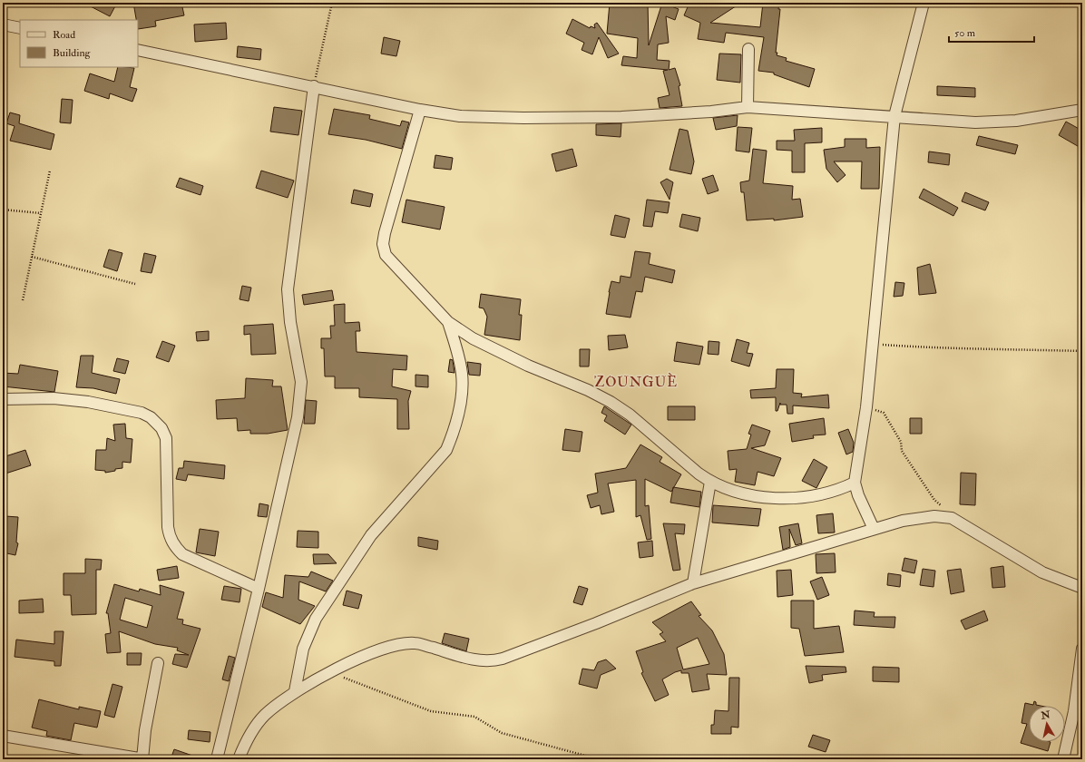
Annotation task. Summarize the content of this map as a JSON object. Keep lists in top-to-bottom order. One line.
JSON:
{"districts":["ZOUNGUÈ"],"legend":["Road","Building"],"scale_bar":"50 m","north":"top"}
